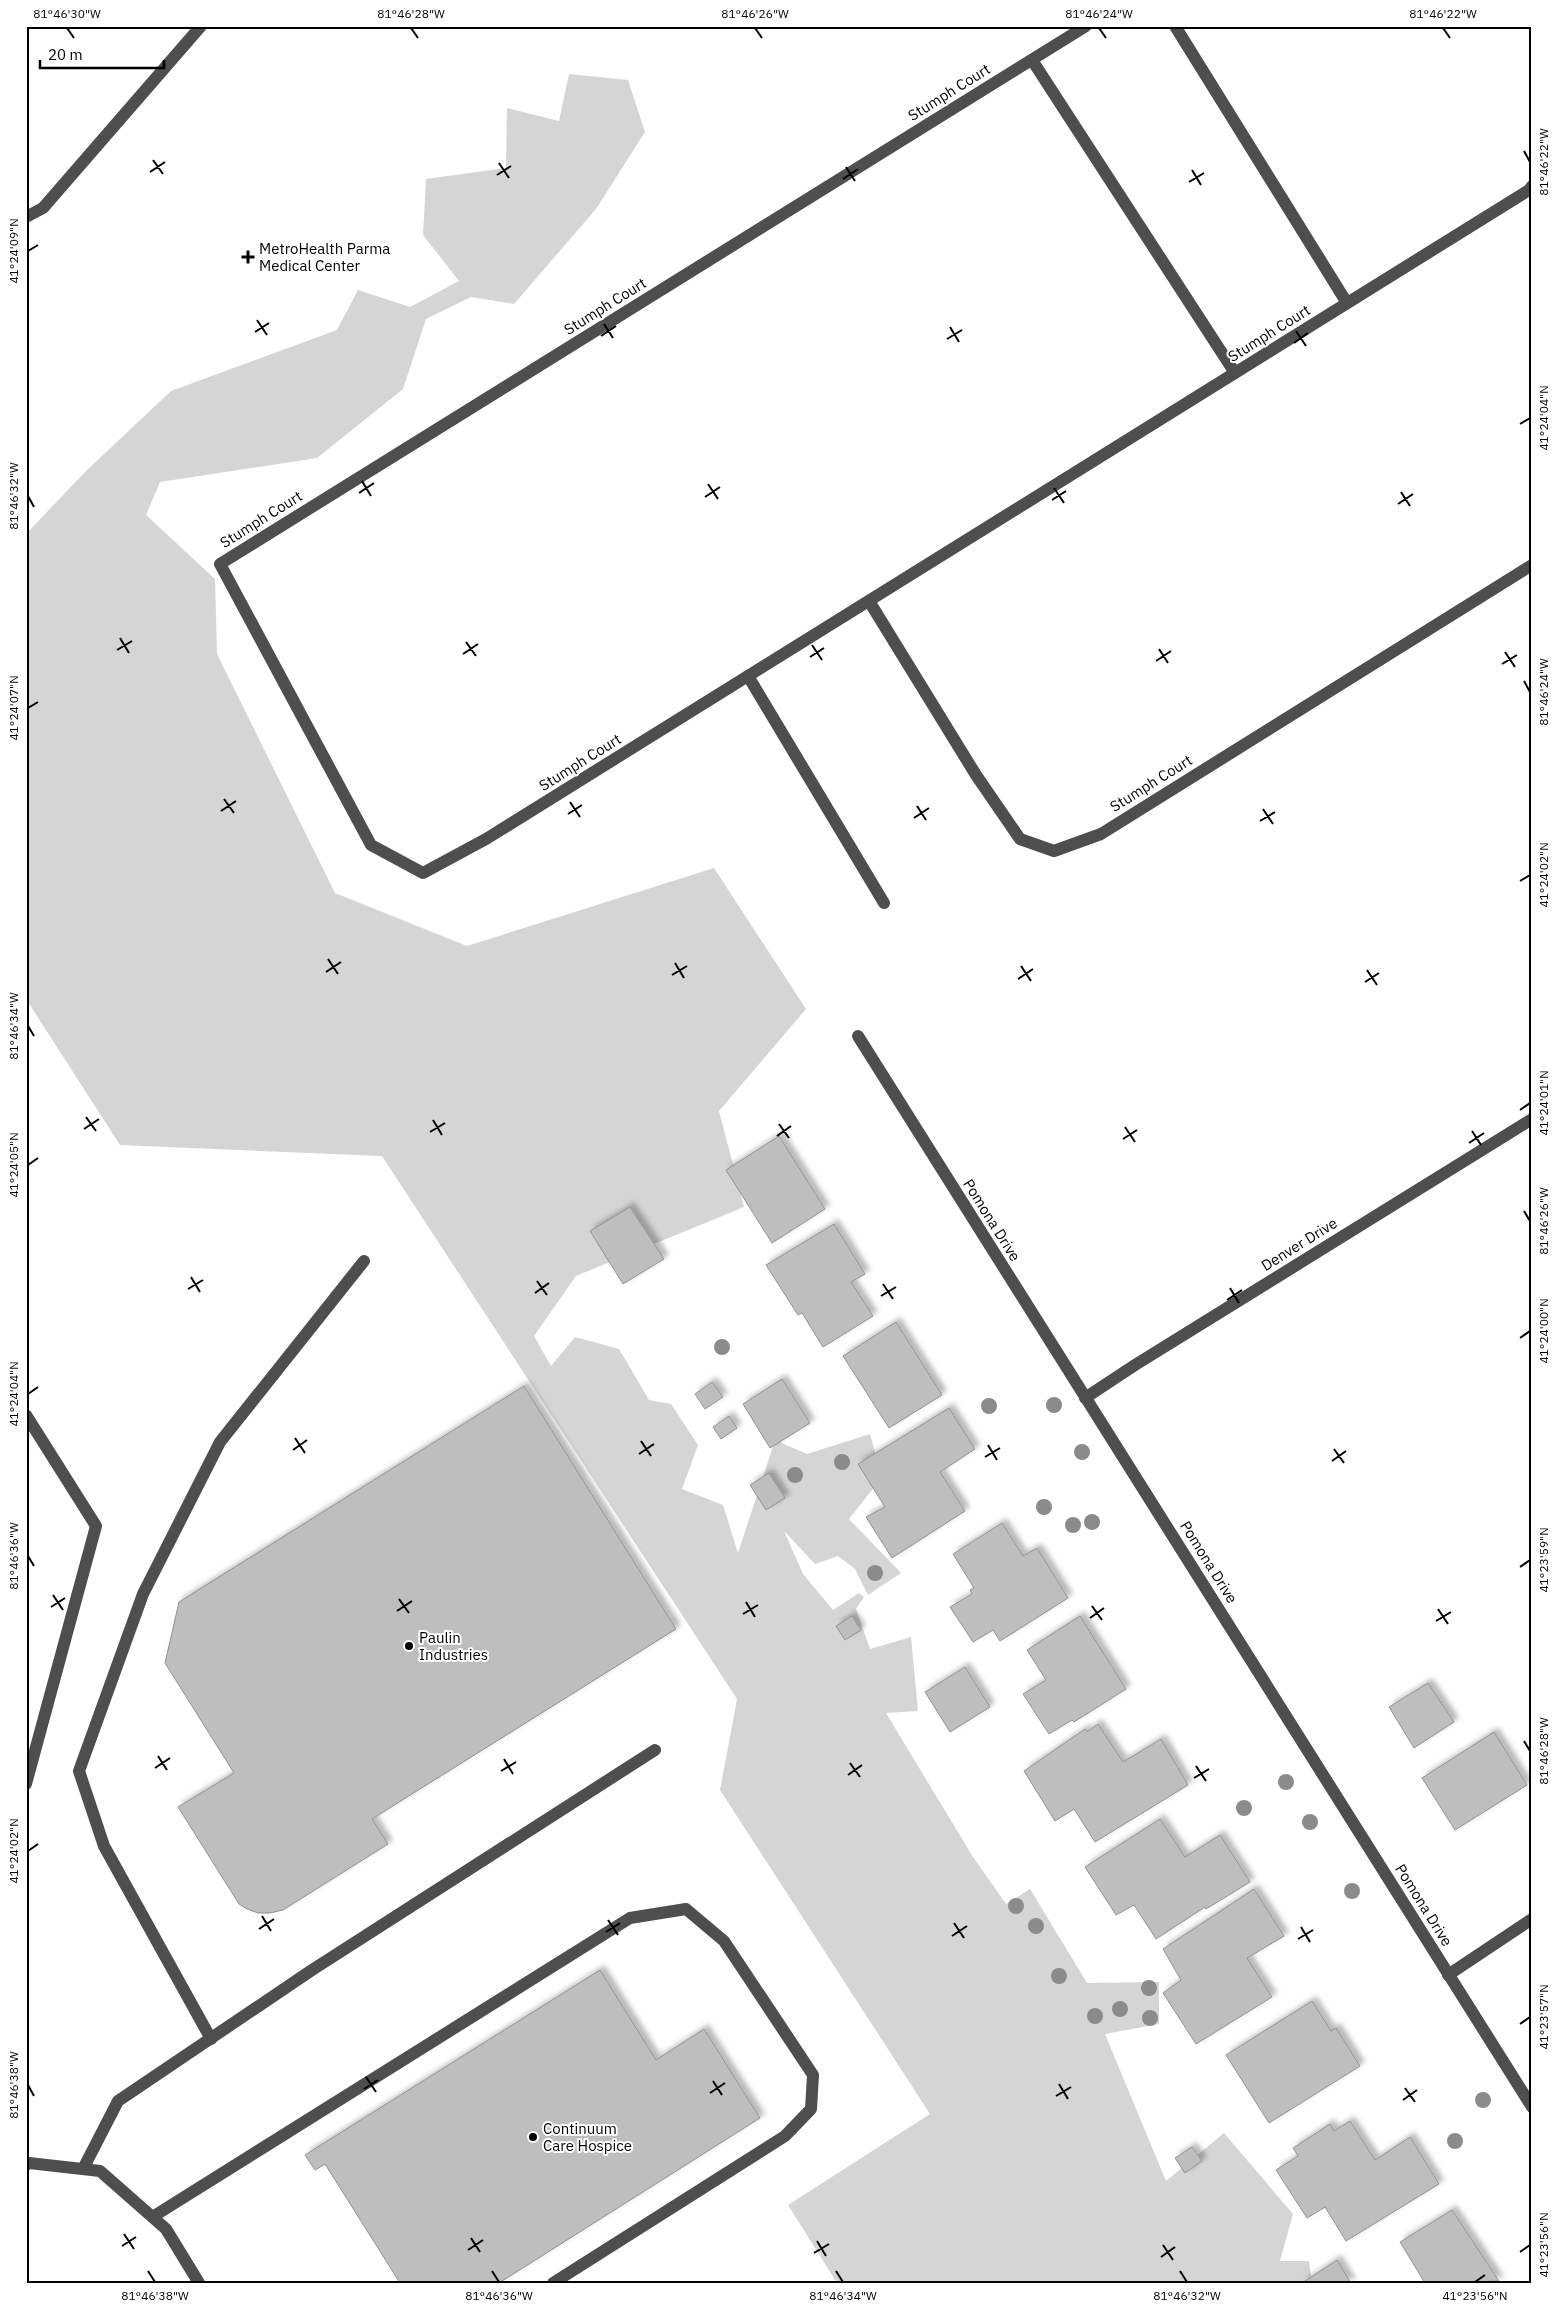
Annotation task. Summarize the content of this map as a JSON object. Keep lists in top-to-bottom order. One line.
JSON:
{"streets":{"street":["Stumph Court","Pomona Drive","Denver Drive"]},"crossings":[["Pomona Drive","Denver Drive"]],"places":{"health":["MetroHealth Parma Medical Center"],"other":["Paulin Industries","Continuum Care Hospice"]},"scale_bar":"20 m","coordinates":["81°46'30\"W","81°46'28\"W","81°46'26\"W","81°46'24\"W","81°46'22\"W","41°24'09\"N","41°24'04\"N","81°46'32\"W","41°24'07\"N","41°24'02\"N","81°46'34\"W","41°24'01\"N","41°24'05\"N","41°24'00\"N","81°46'36\"W","41°23'59\"N","41°23'57\"N","81°46'38\"W","41°23'56\"N"]}
